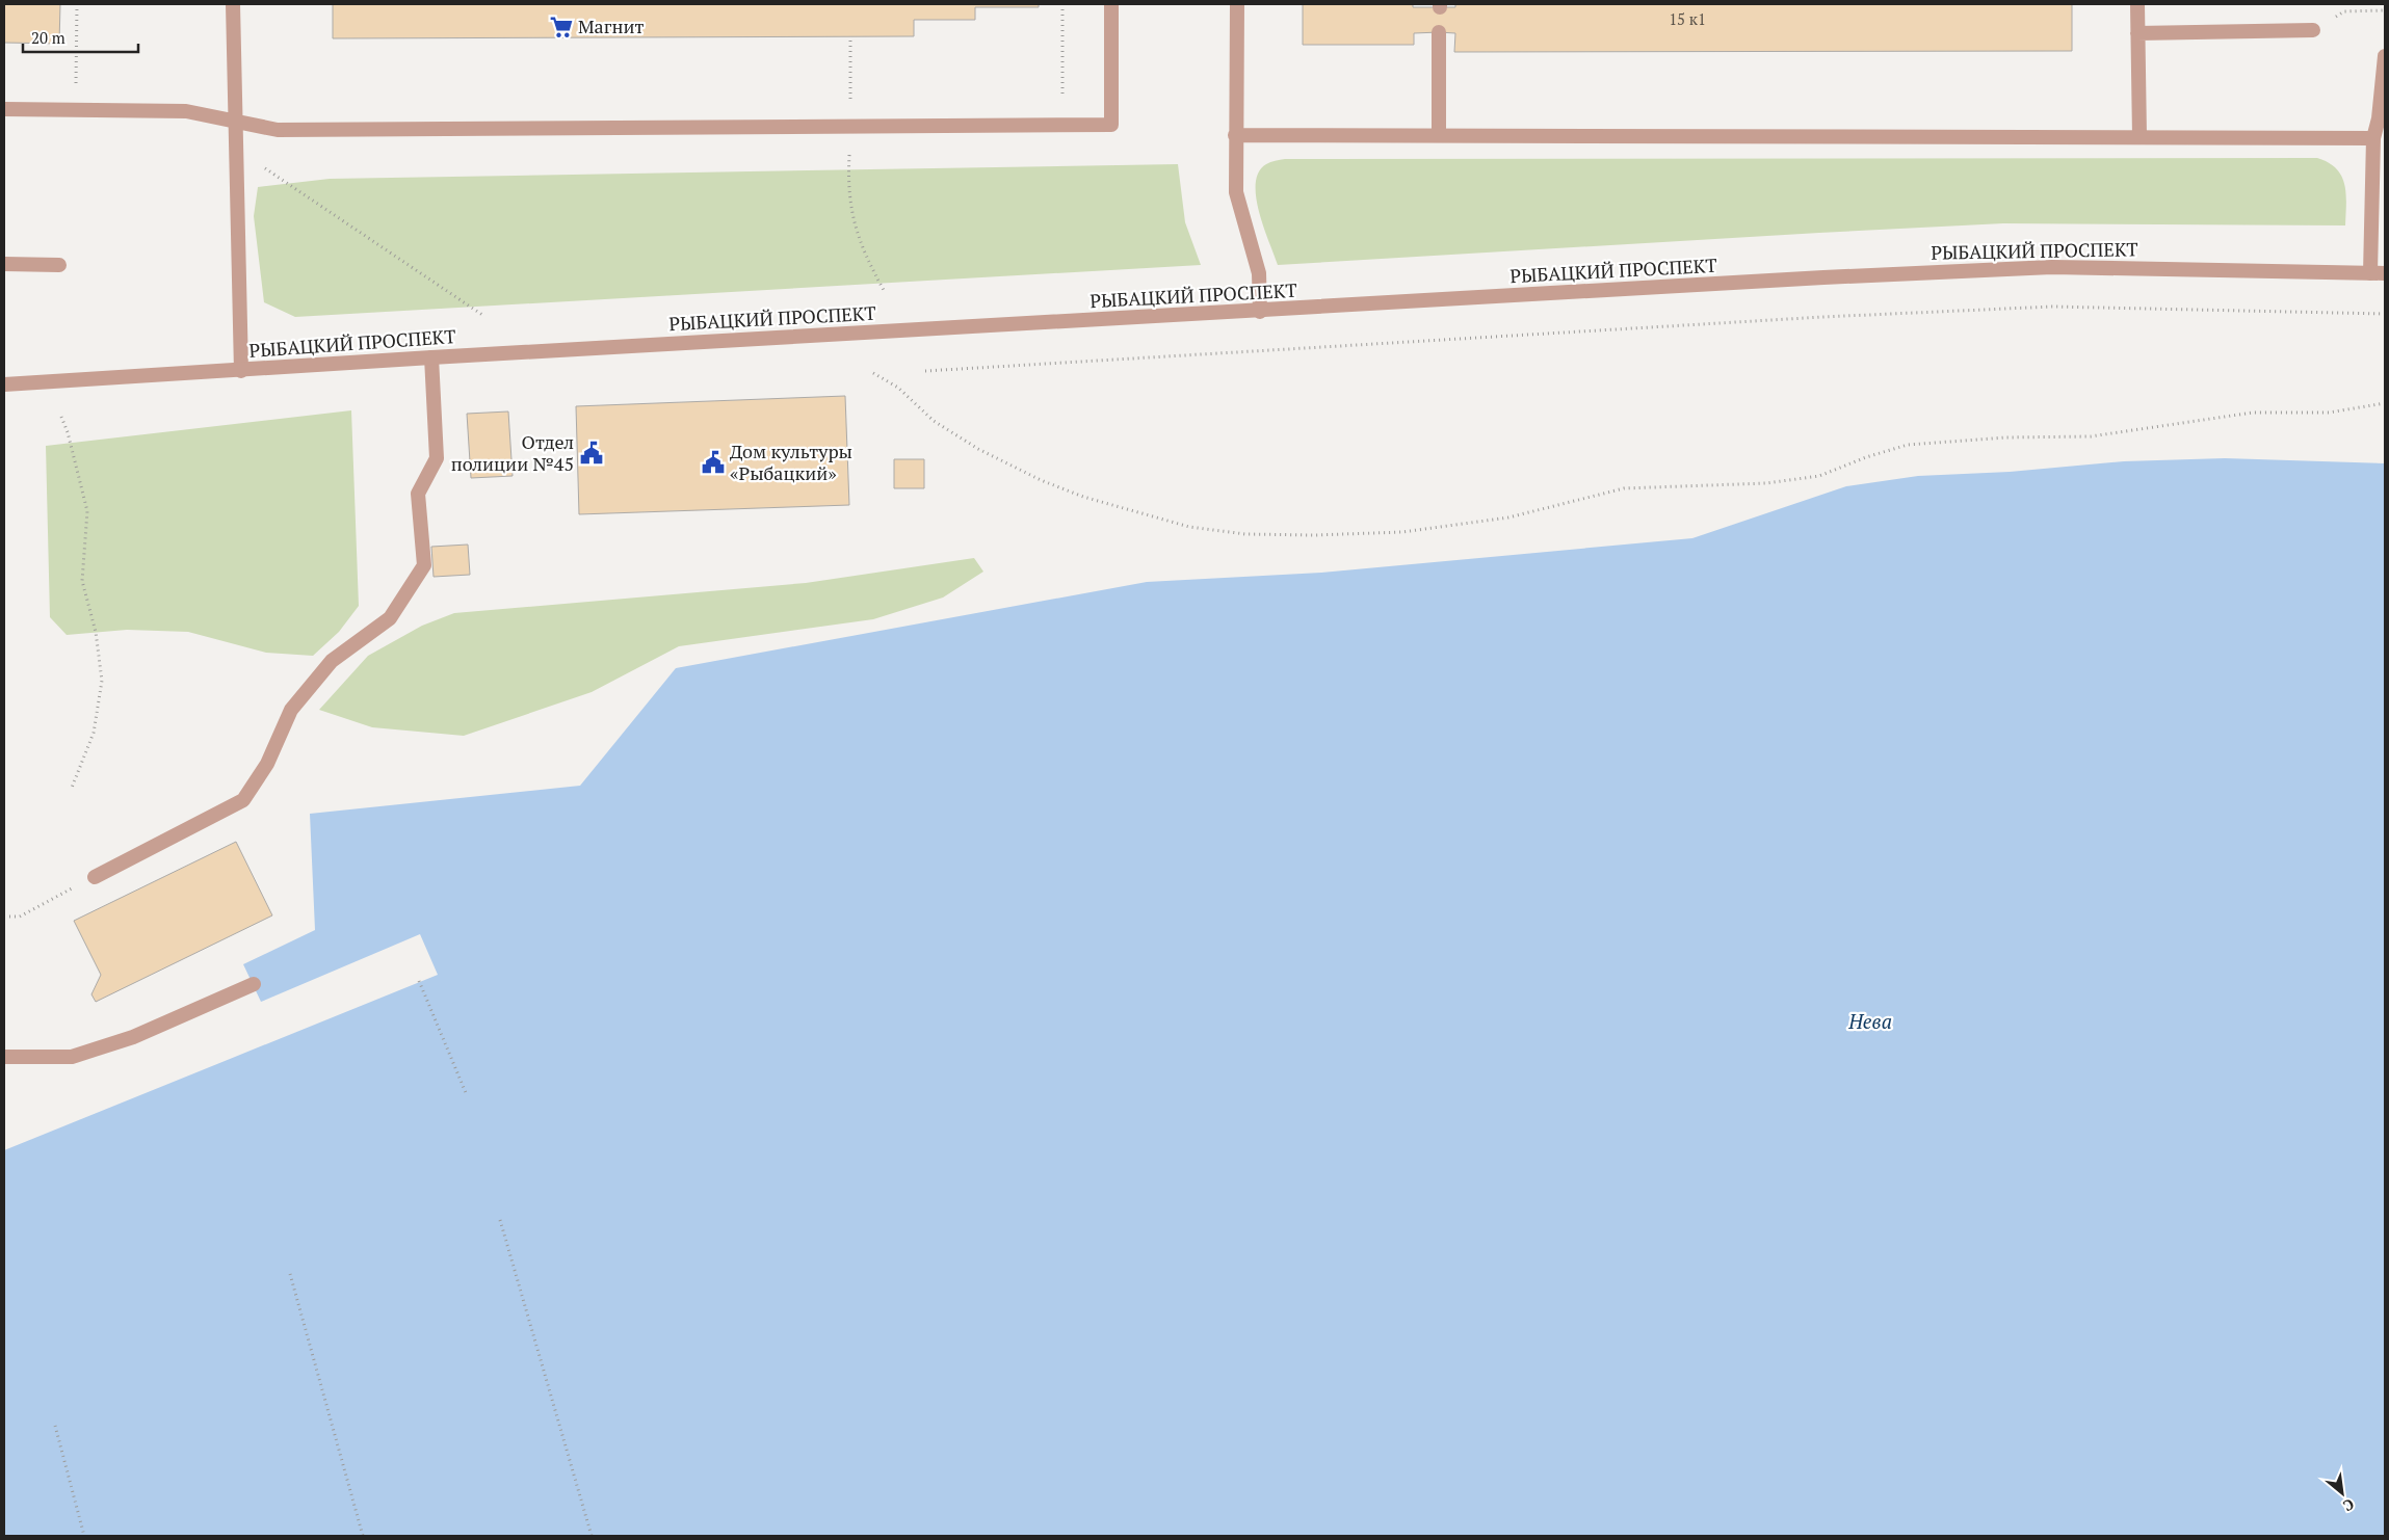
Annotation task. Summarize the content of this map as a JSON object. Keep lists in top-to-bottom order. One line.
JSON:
{"streets":{"street":["РЫБАЦКИЙ ПРОСПЕКТ"]},"water":["Нева"],"places":{"supermarket":["Магнит"],"public building":["Отдел полиции №45","Дом культуры «Рыбацкий»"]},"house_numbers":["15 к1"],"scale_bar":"20 m","north":"bottom right"}
